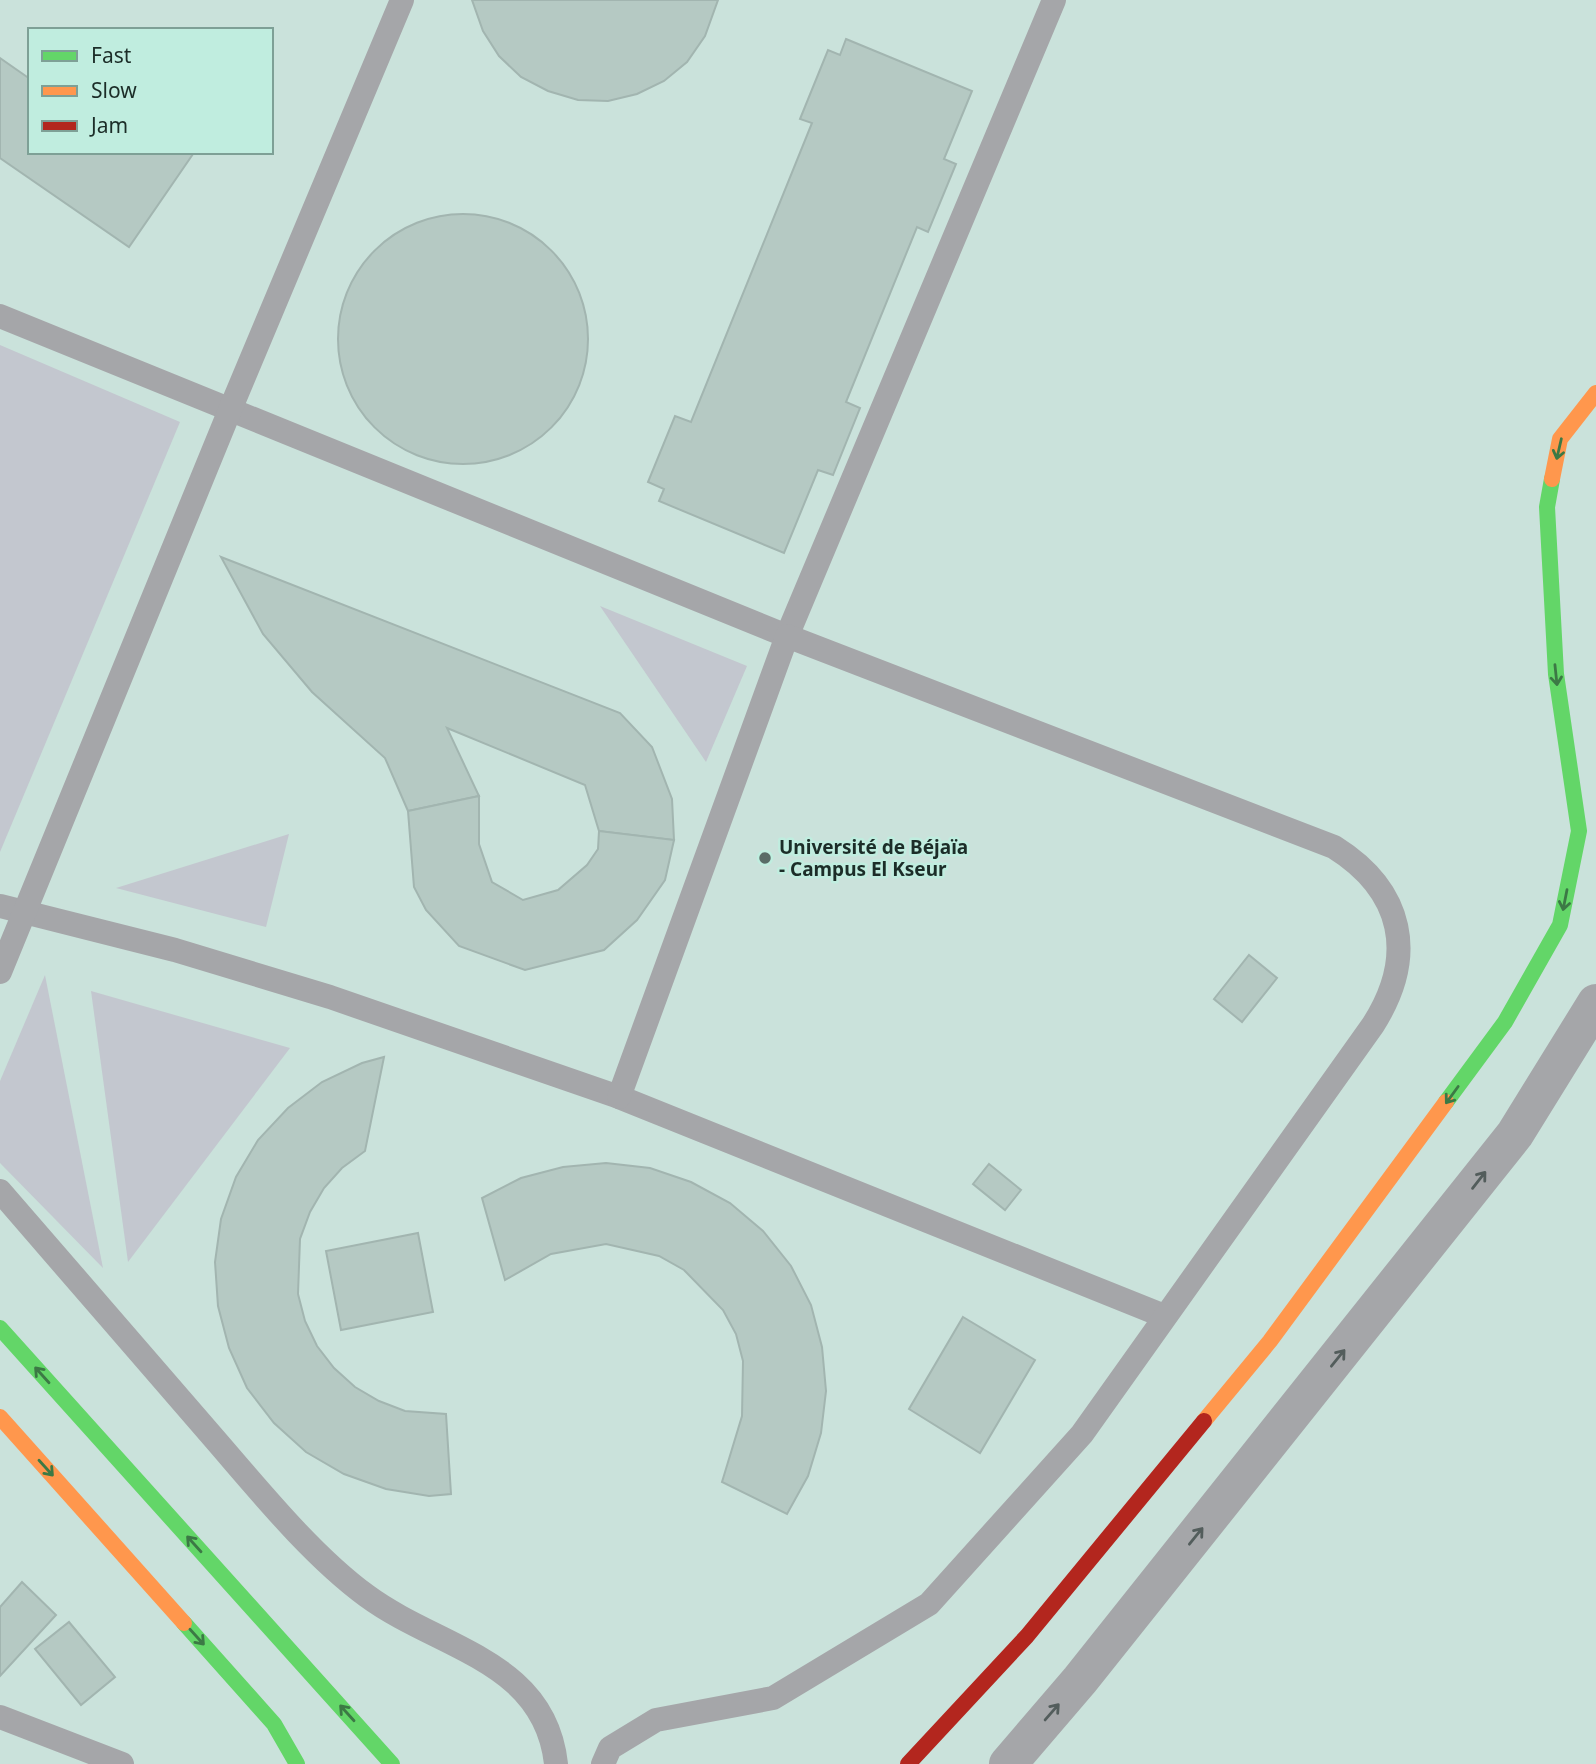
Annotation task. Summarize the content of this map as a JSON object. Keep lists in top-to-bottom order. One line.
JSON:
{"places":["Université de Béjaïa - Campus El Kseur"],"legend":["Fast","Slow","Jam"]}
